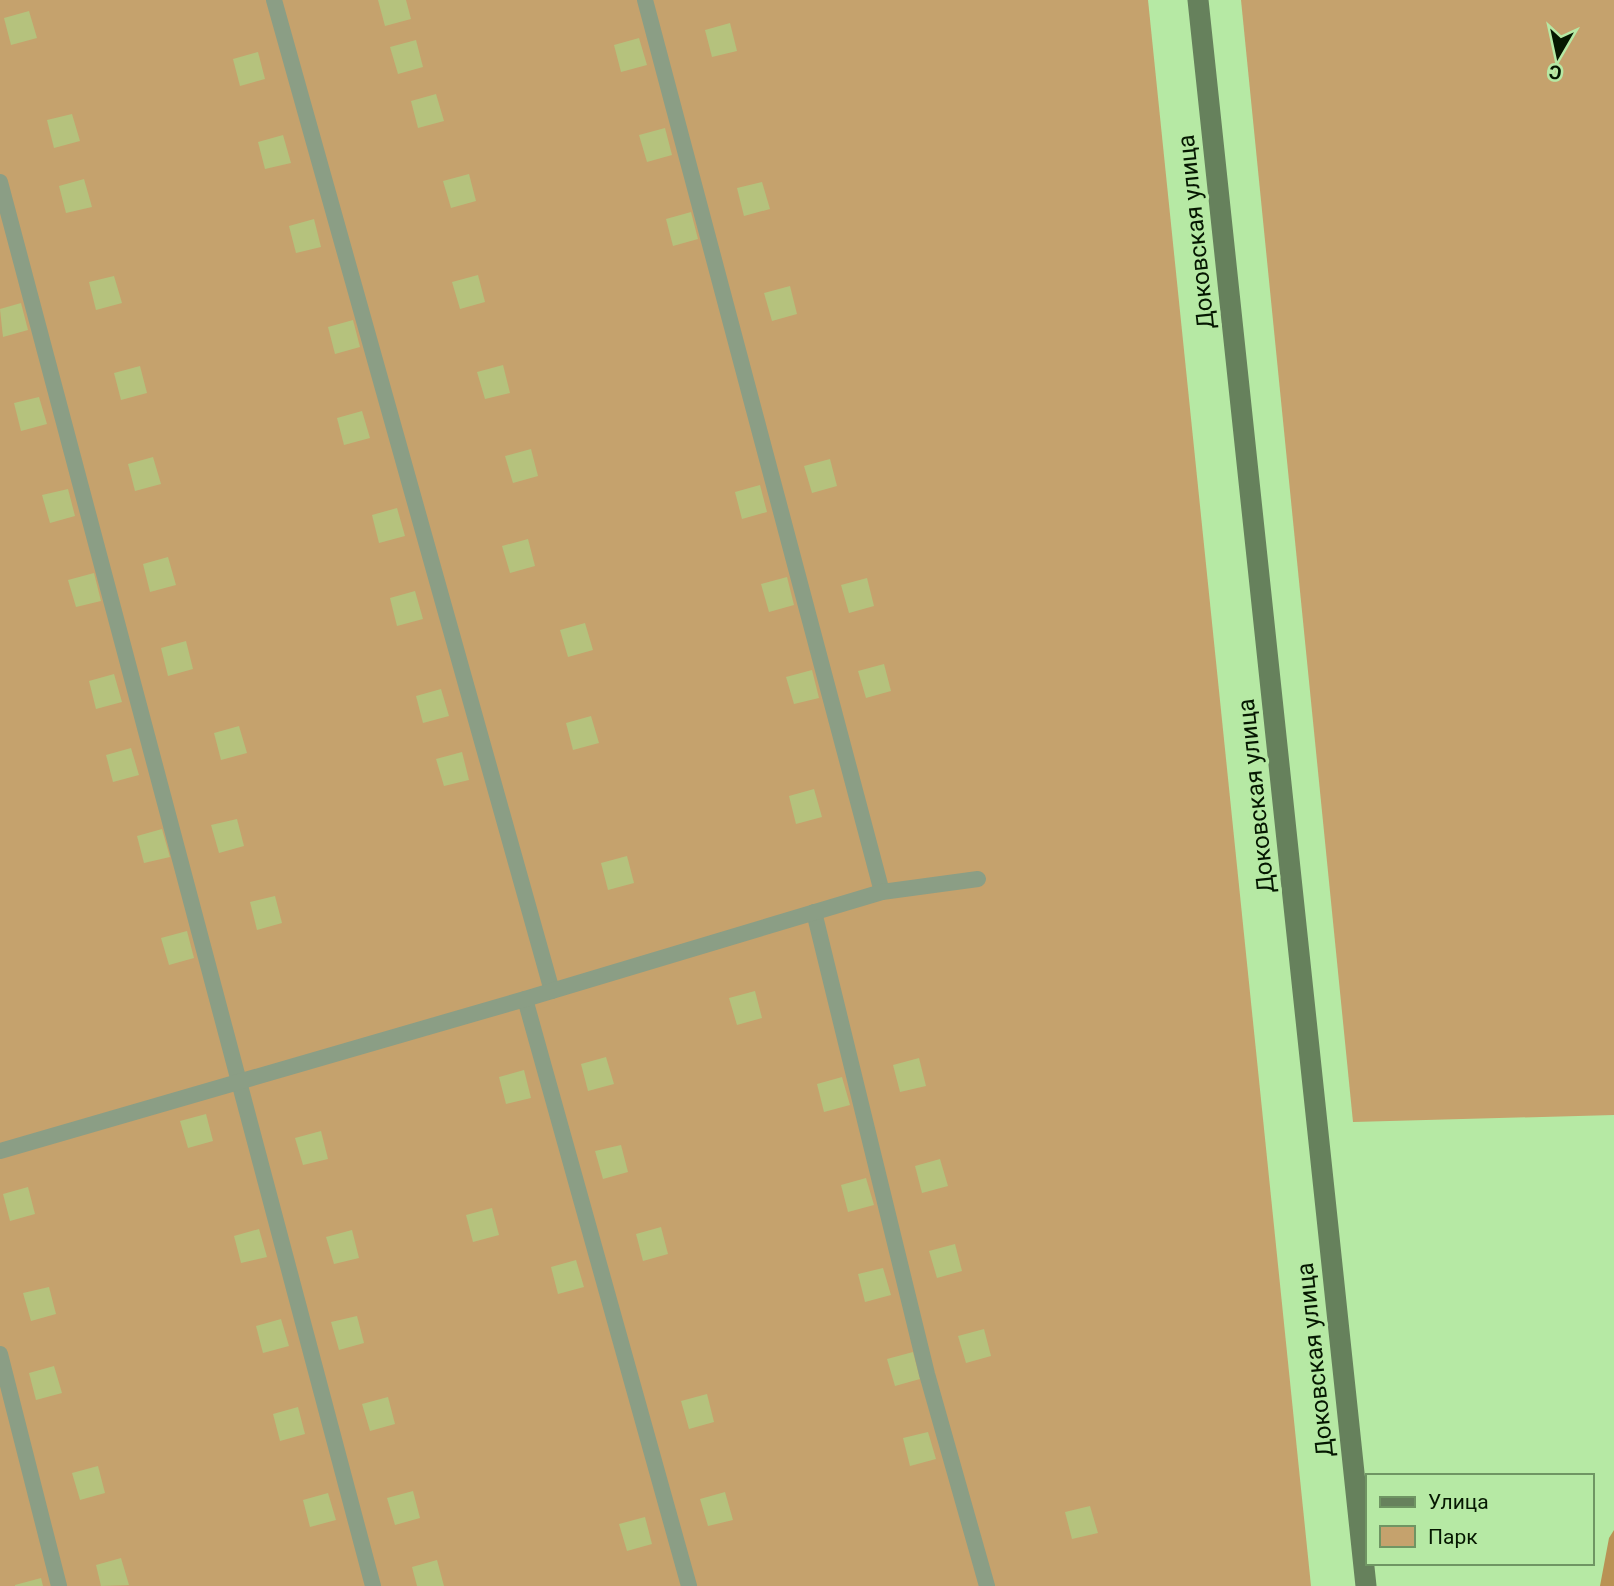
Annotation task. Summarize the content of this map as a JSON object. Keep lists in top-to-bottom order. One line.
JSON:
{"streets":{"street":["Доковская улица"]},"legend":["Улица","Парк"],"north":"bottom"}
